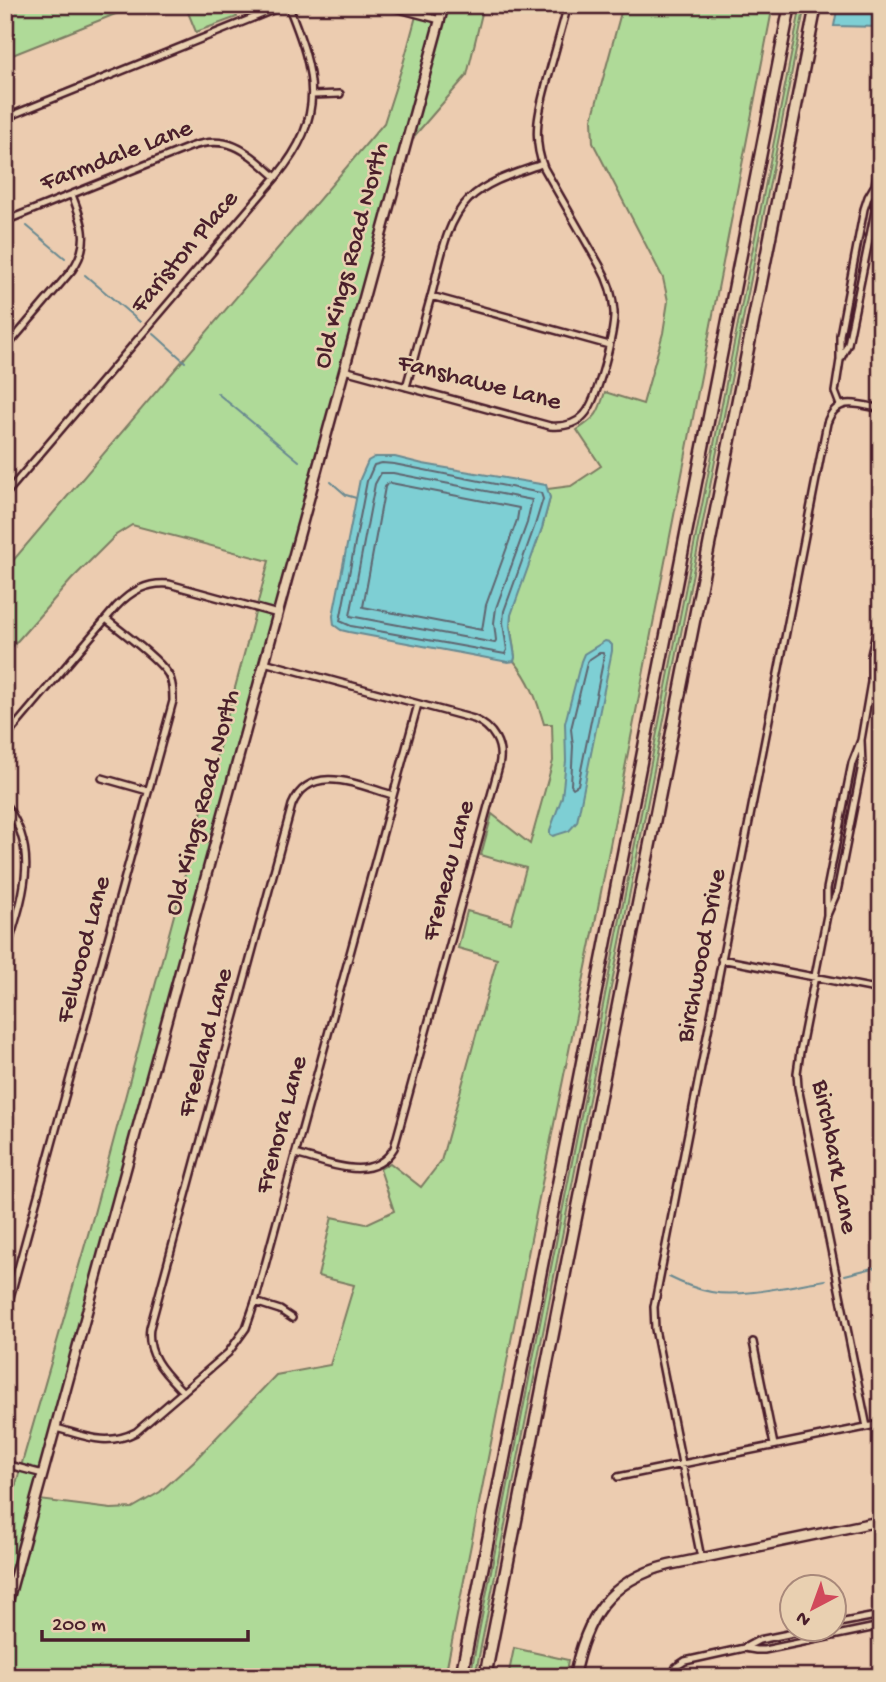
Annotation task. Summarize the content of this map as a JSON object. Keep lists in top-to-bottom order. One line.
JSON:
{"streets":{"street":["Farmdale Lane","Fariston Place","Old Kings Road North","Fanshawe Lane","Freneau Lane","Felwood Lane","Birchwood Drive","Freeland Lane","Frenora Lane","Birchbark Lane"]},"crossings":[["Farmdale Lane","Fariston Place"],["Old Kings Road North","Fanshawe Lane"],["Old Kings Road North","Freneau Lane"],["Old Kings Road North","Frenora Lane"],["Freneau Lane","Frenora Lane"],["Freeland Lane","Frenora Lane"]],"scale_bar":"200 m","north":"bottom left"}
